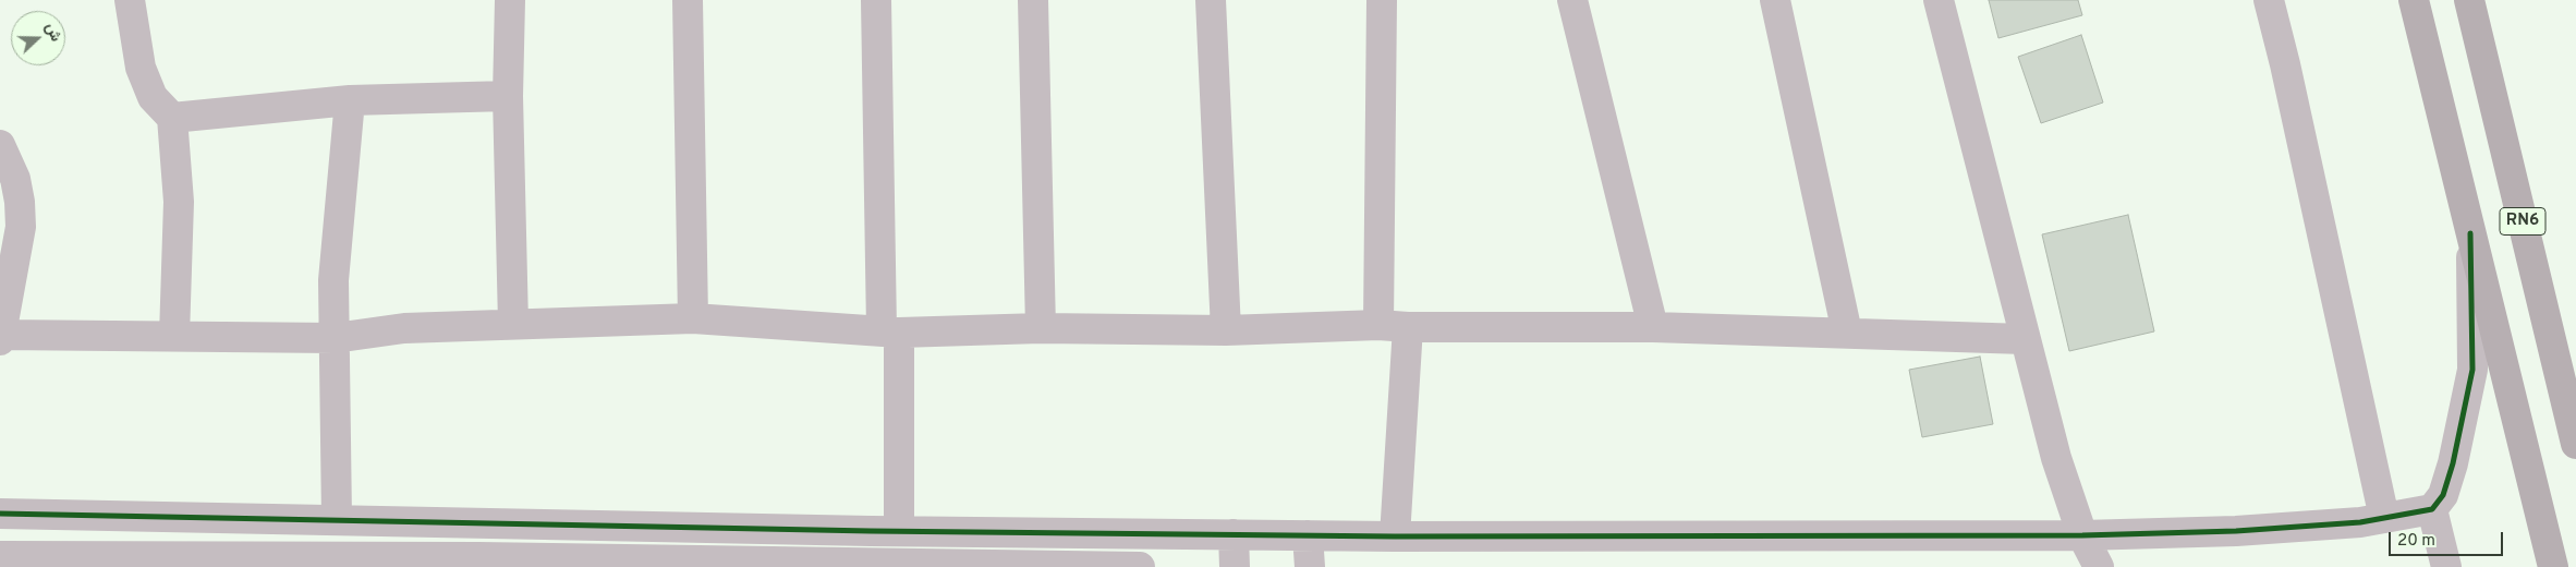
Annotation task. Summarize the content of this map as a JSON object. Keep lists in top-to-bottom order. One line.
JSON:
{"streets":{"highway":["RN6"]},"scale_bar":"20 m","north":"right"}
